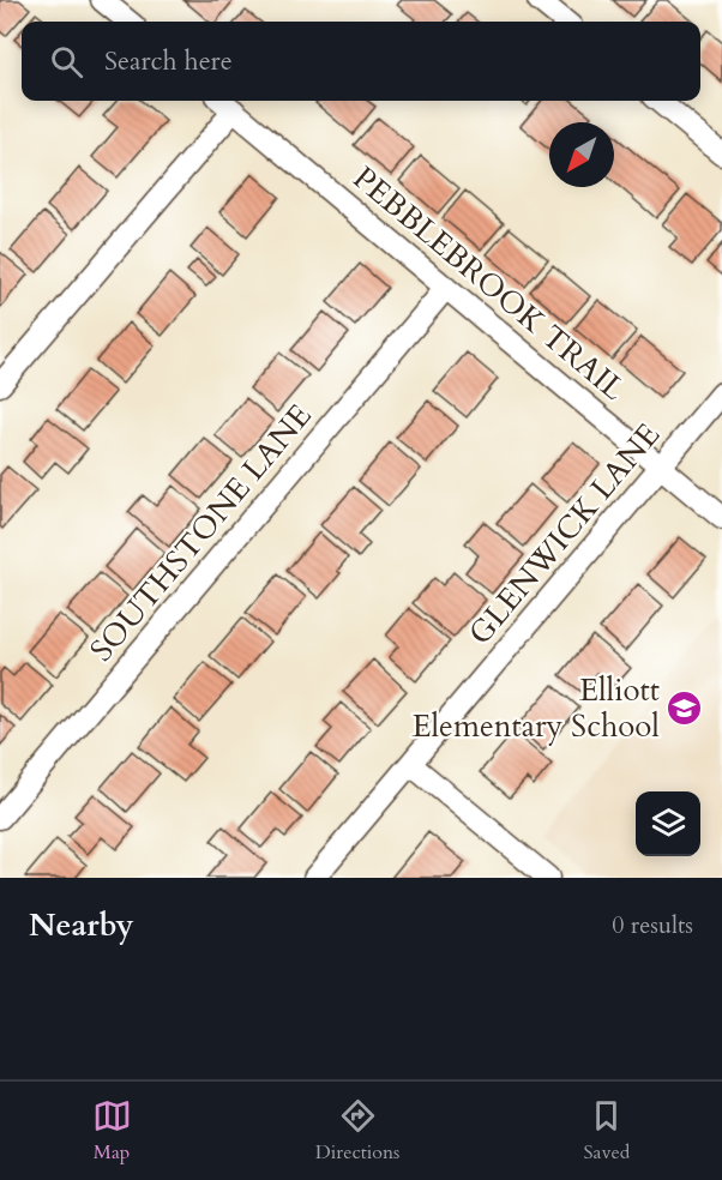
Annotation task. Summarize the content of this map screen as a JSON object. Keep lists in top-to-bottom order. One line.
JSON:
{"streets":{"street":["PEBBLEBROOK TRAIL","SOUTHSTONE LANE","GLENWICK LANE"]},"crossings":[["PEBBLEBROOK TRAIL","SOUTHSTONE LANE"],["PEBBLEBROOK TRAIL","GLENWICK LANE"]],"places":{"school or university":["Elliott Elementary School"]},"north":"bottom left","page":{"search":"Search here","heading":["Nearby","0 results"],"nav":["Map","Directions","Saved"]}}
